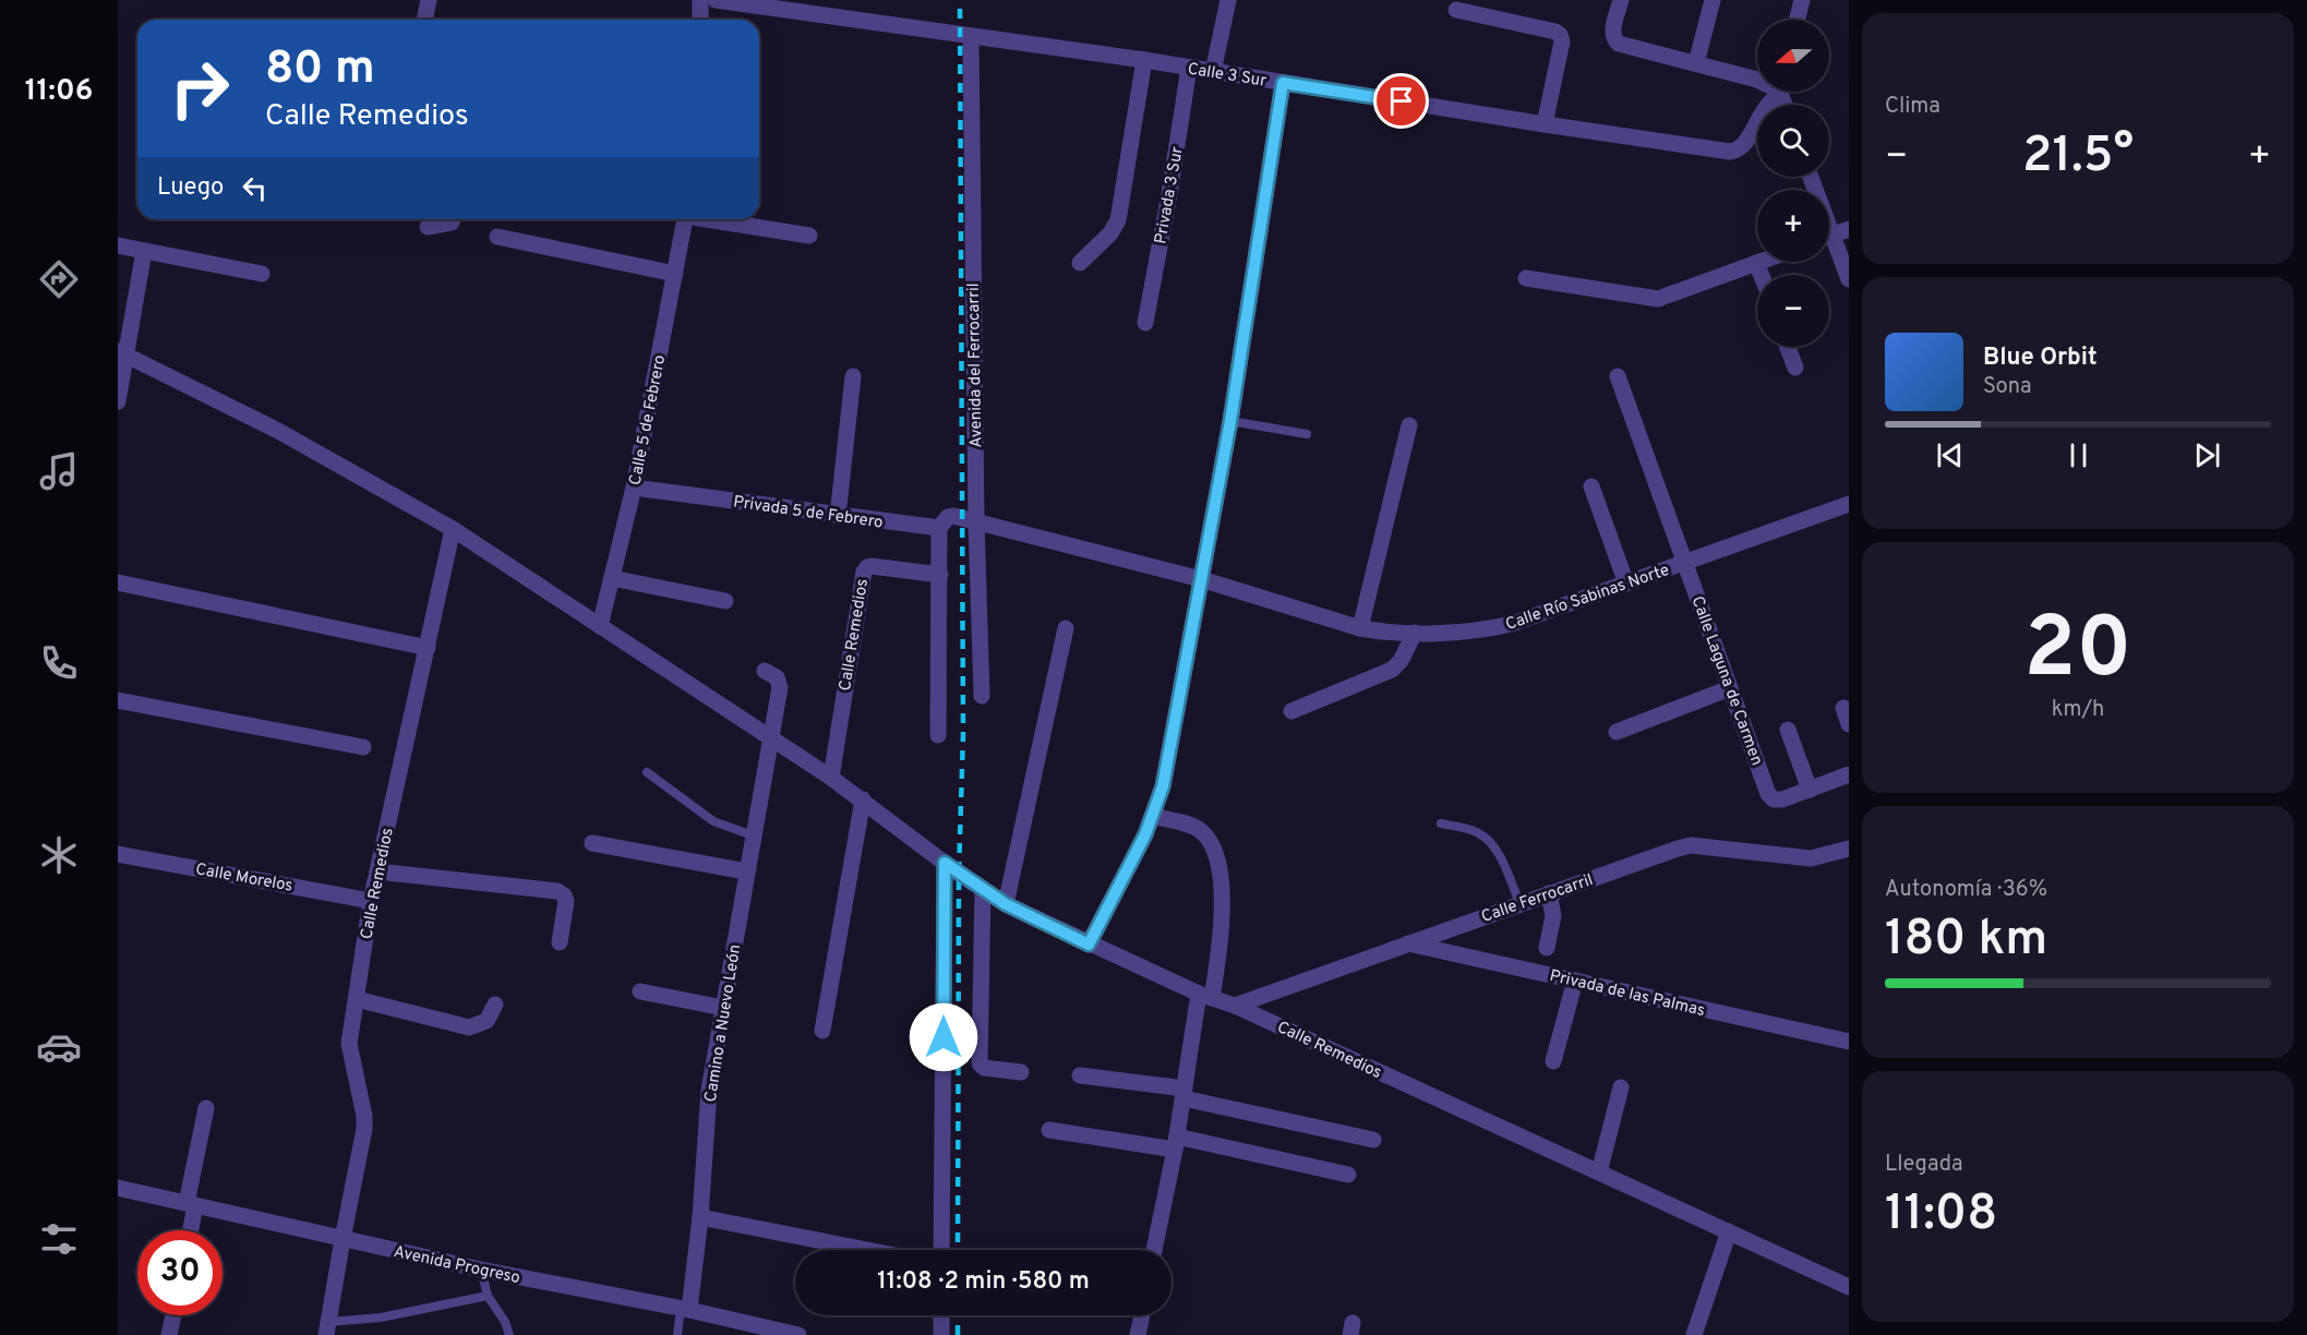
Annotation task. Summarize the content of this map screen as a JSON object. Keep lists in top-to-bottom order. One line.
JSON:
{"streets":{"street":["Calle 3 Sur","Privada 3 Sur","Avenida del Ferrocarril","Calle 5 de Febrero","Privada 5 de Febrero","Calle Río Sabinas Norte","Calle Remedios","Calle Laguna de Carmen","Calle Morelos","Calle Ferrocarril","Privada de las Palmas","Camino a Nuevo León","Avenida Progreso"]},"crossings":[["Calle 3 Sur","Privada 3 Sur"],["Calle 3 Sur","Avenida del Ferrocarril"],["Avenida del Ferrocarril","Privada 5 de Febrero"],["Avenida del Ferrocarril","Calle Río Sabinas Norte"],["Calle 5 de Febrero","Privada 5 de Febrero"],["Calle 5 de Febrero","Calle Remedios"],["Privada 5 de Febrero","Calle Río Sabinas Norte"],["Calle Río Sabinas Norte","Calle Laguna de Carmen"],["Calle Remedios","Calle Morelos"],["Calle Remedios","Calle Ferrocarril"],["Calle Remedios","Camino a Nuevo León"],["Calle Remedios","Avenida Progreso"],["Calle Ferrocarril","Privada de las Palmas"],["Camino a Nuevo León","Avenida Progreso"]],"north":"left","page":{"tabs":"11:06","tile":["Clima",["20","km/h"],["Autonomía · 36%","180 km"],["Llegada","11:08"]],"map_buttons":["+","−"],"turn":["80 m","Calle Remedios"],"heat":["−","21.5°","+"],"then":"Luego","song":["Blue Orbit","Sona"],"limit":"30","trip":"11:08 · 2 min · 580 m"}}
